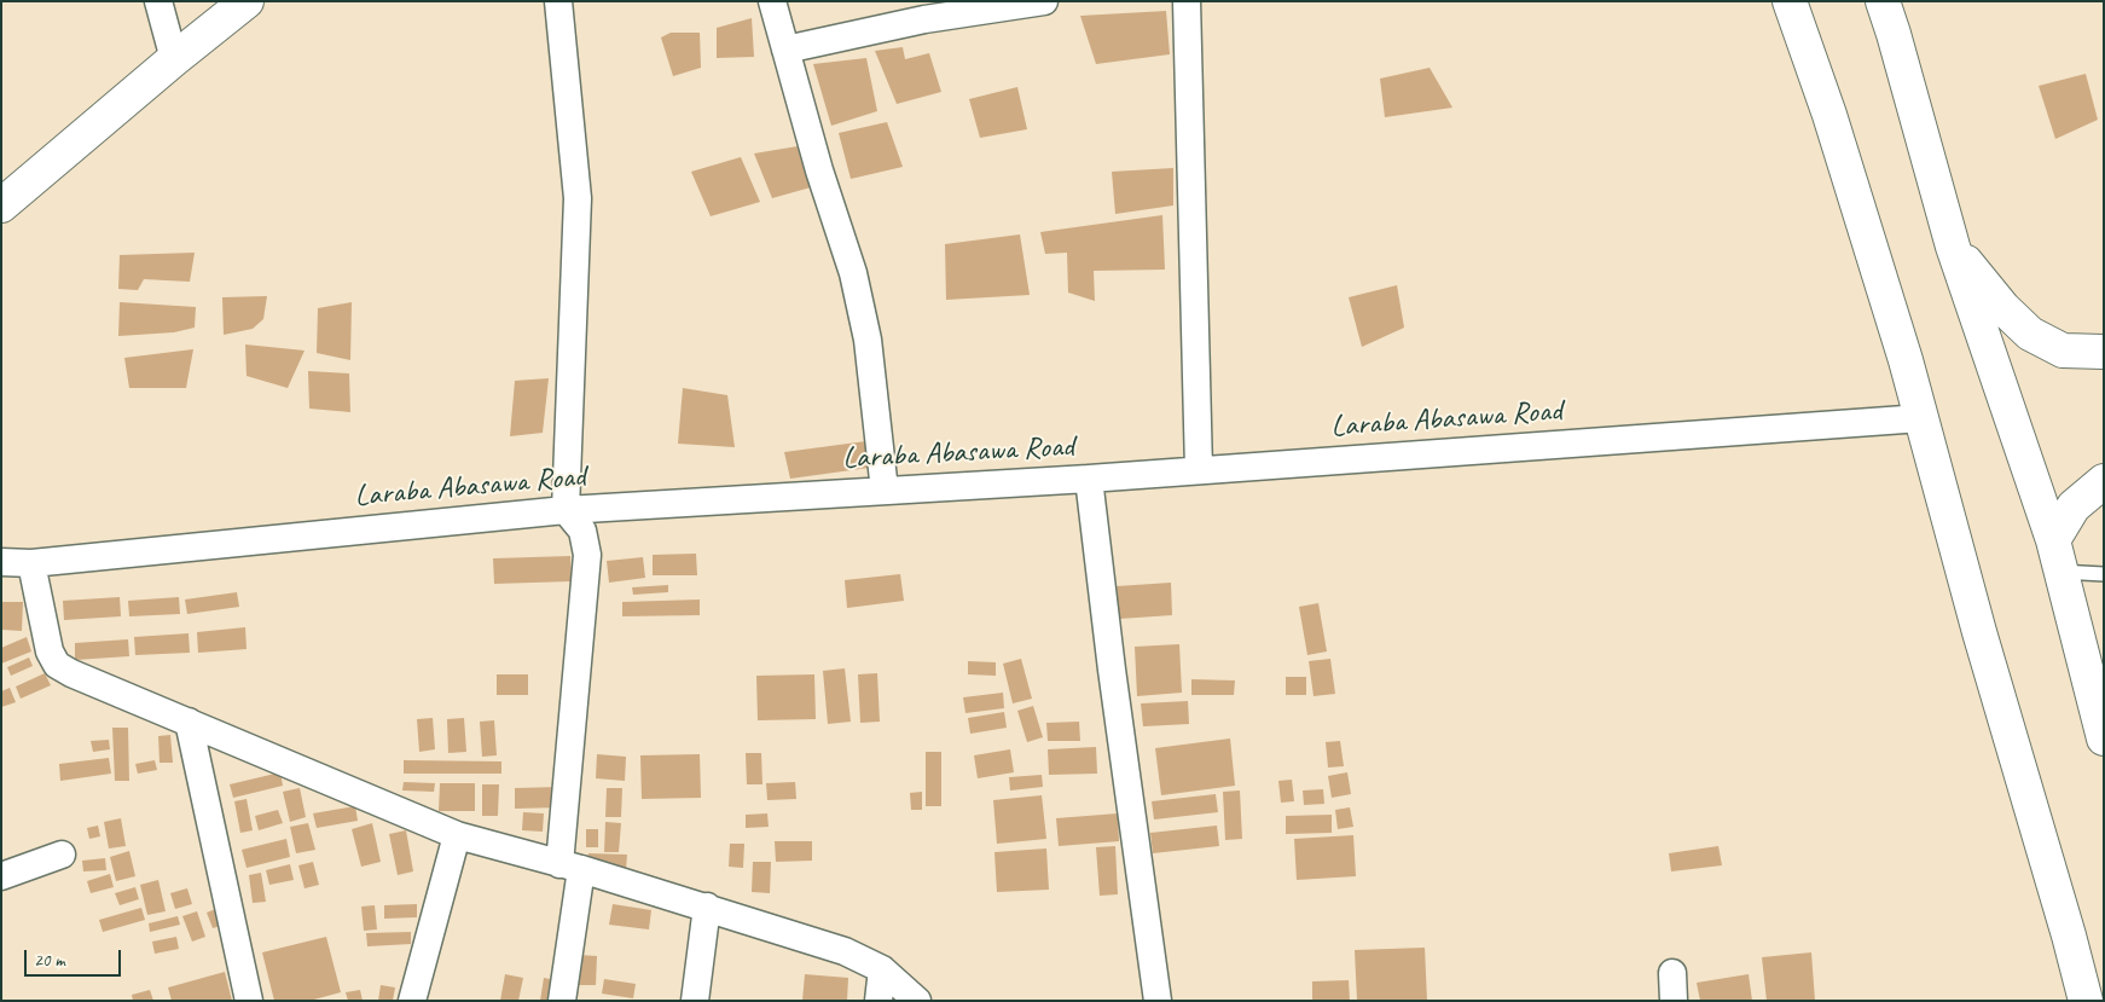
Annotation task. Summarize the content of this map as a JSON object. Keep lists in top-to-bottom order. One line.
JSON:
{"streets":{"street":["Laraba Abasawa Road"]},"scale_bar":"20 m"}
